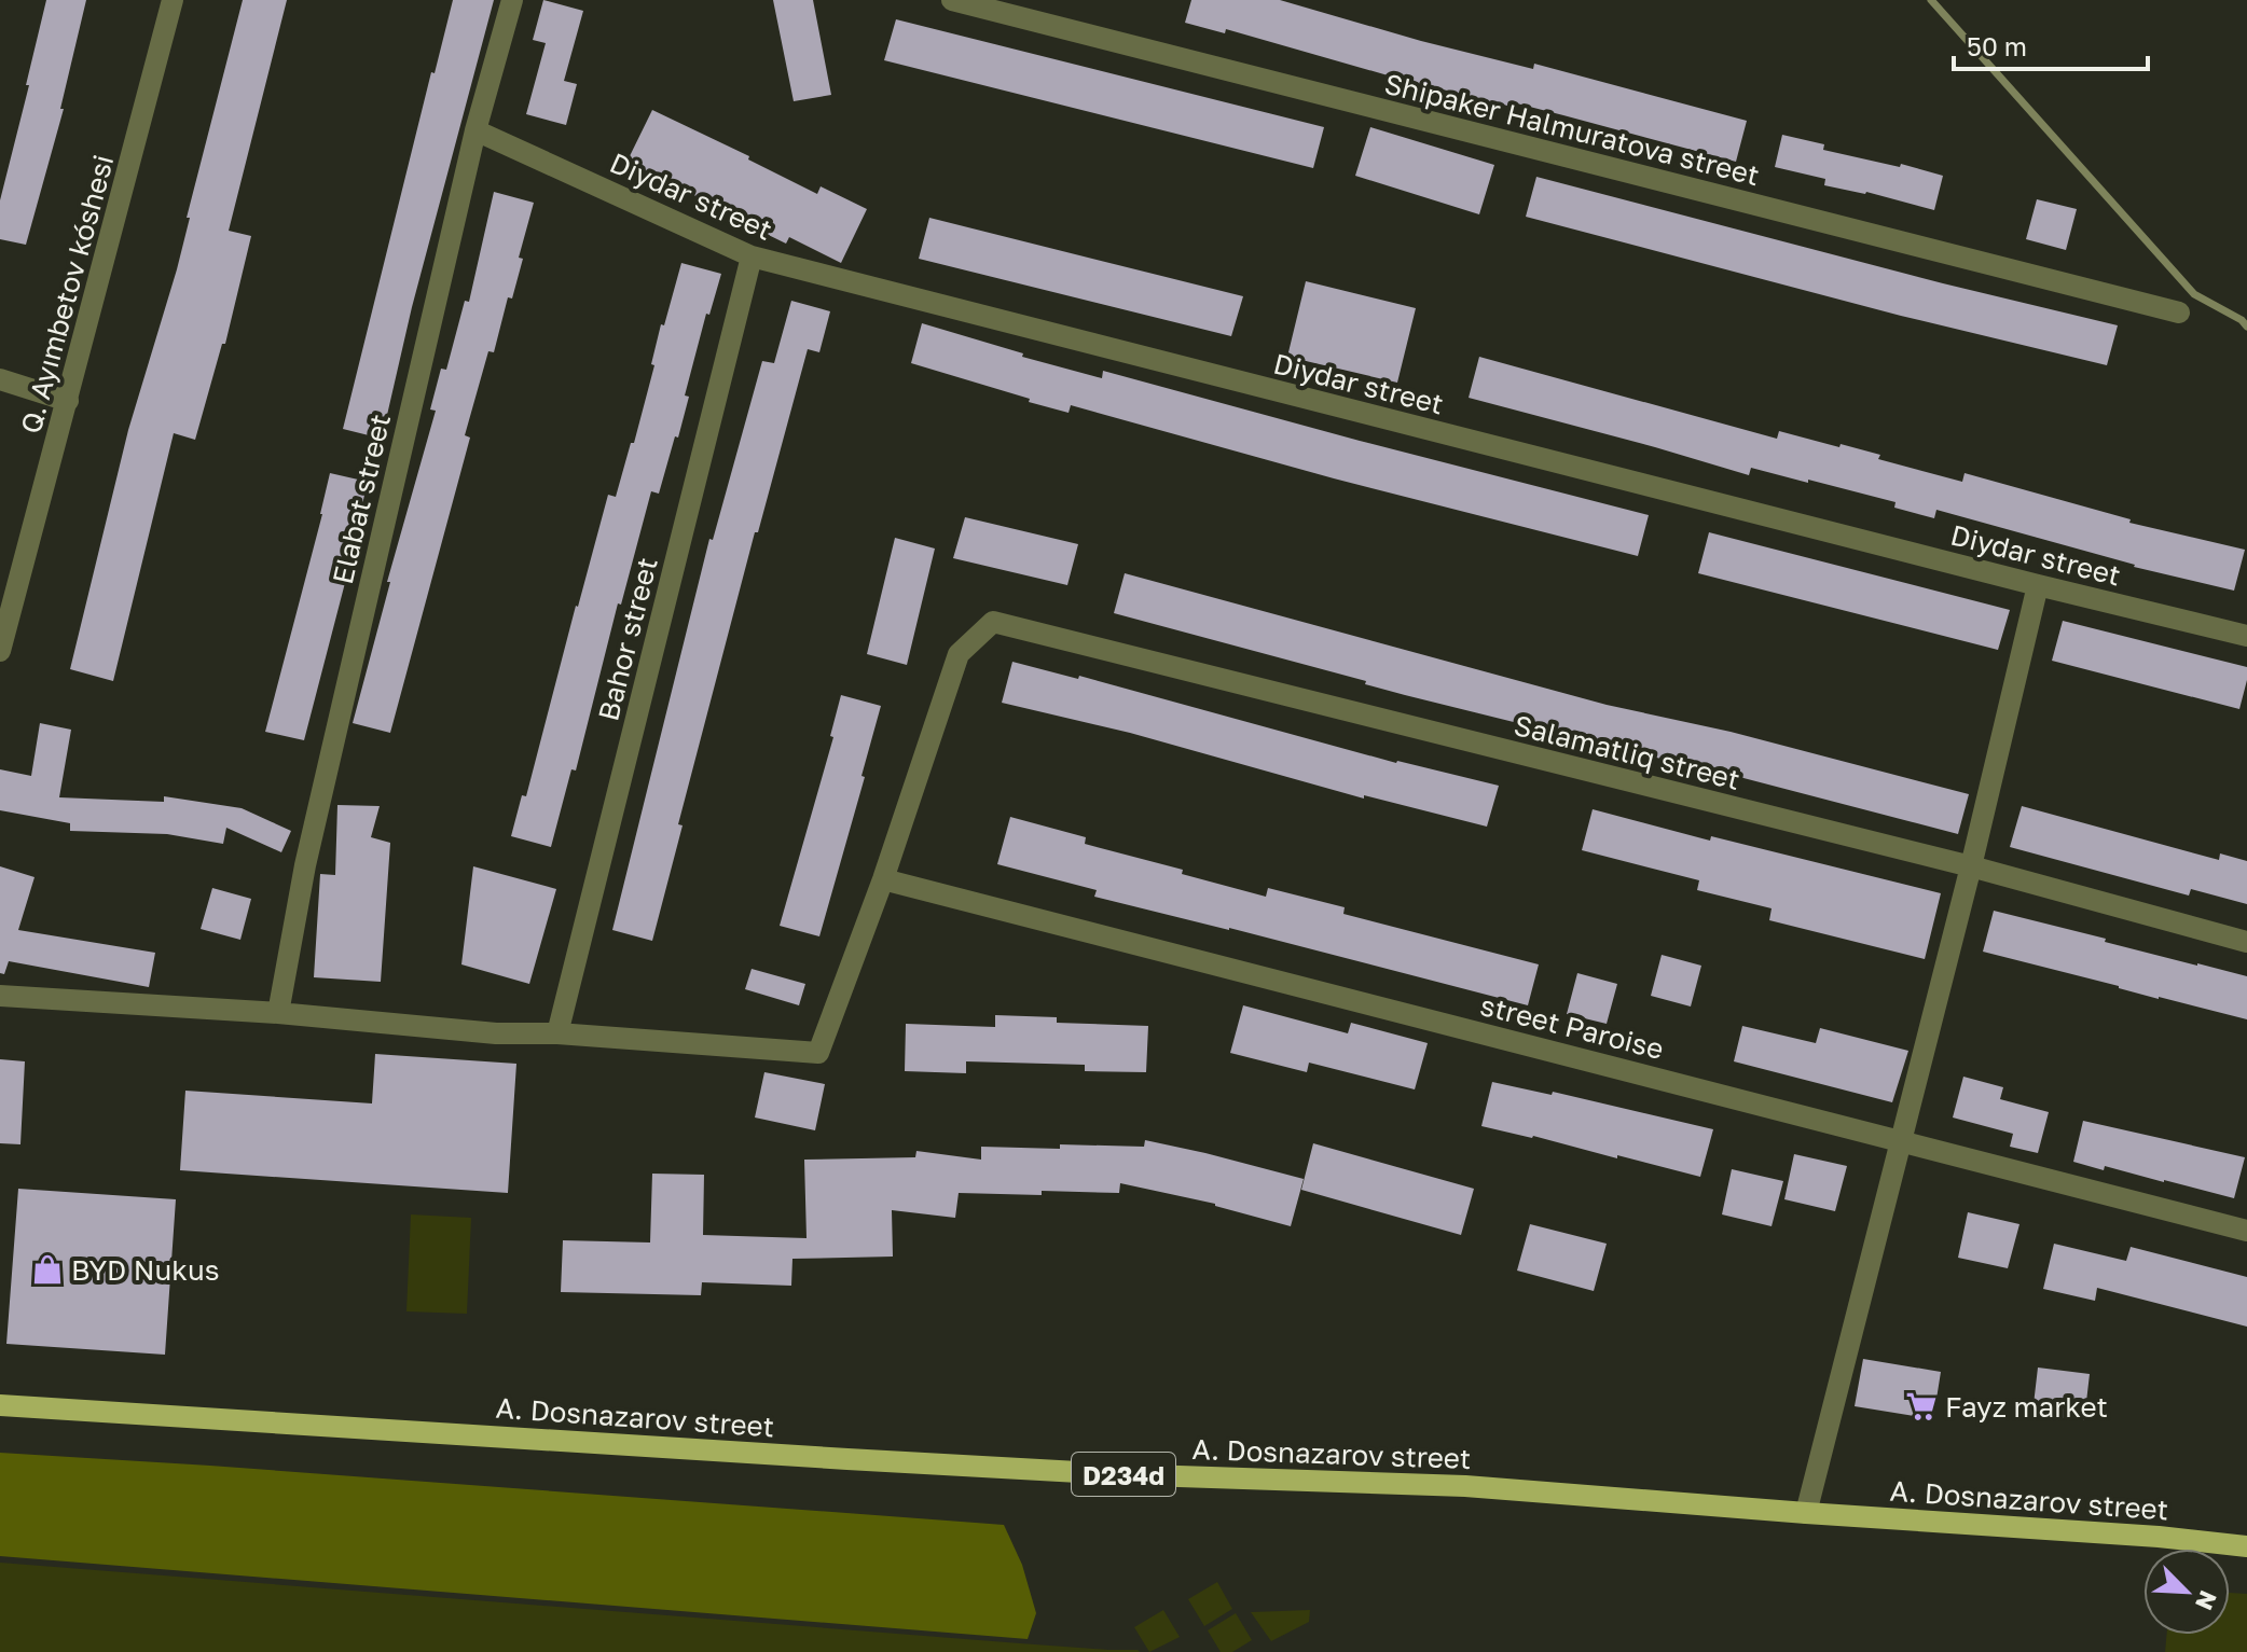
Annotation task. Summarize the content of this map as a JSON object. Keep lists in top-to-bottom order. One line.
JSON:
{"streets":{"main road":["A. Dosnazarov street","D234d"],"street":["Shipaker Halmuratova street","Diydar street","Q. Ayımbetov kóshesi","Elabat street","Bahor street","Salamatliq street","street Paroise"]},"crossings":[["Diydar street","Elabat street"],["Diydar street","Bahor street"],["Salamatliq street","street Paroise"]],"places":{"shop":["BYD Nukus"],"supermarket":["Fayz market"]},"scale_bar":"50 m","north":"bottom right"}
